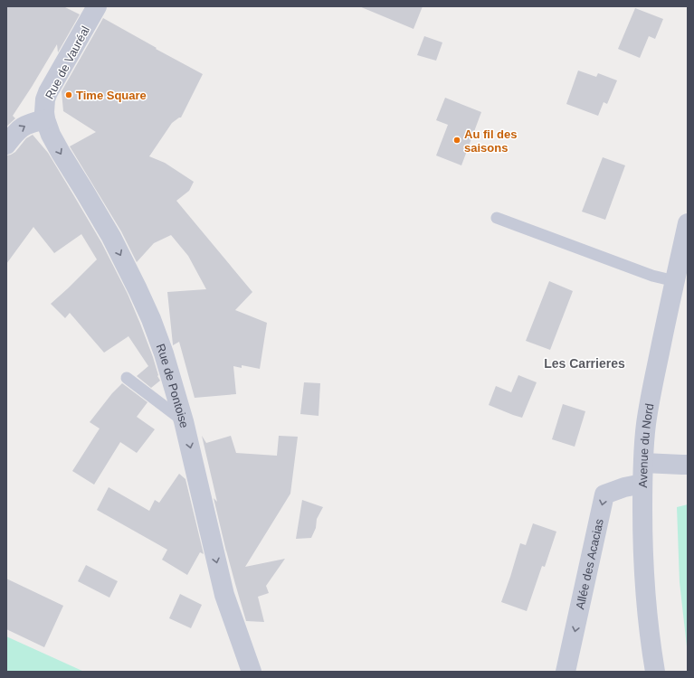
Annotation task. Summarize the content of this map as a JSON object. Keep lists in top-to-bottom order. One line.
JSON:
{"streets":{"street":["Rue de Vauréal","Rue de Pontoise","Avenue du Nord","Allée des Acacias"]},"crossings":[["Rue de Vauréal","Rue de Pontoise"],["Avenue du Nord","Allée des Acacias"]],"one_way":["Rue de Pontoise","Allée des Acacias"],"districts":["Les Carrieres"],"places":["Time Square","Au fil des saisons"]}
